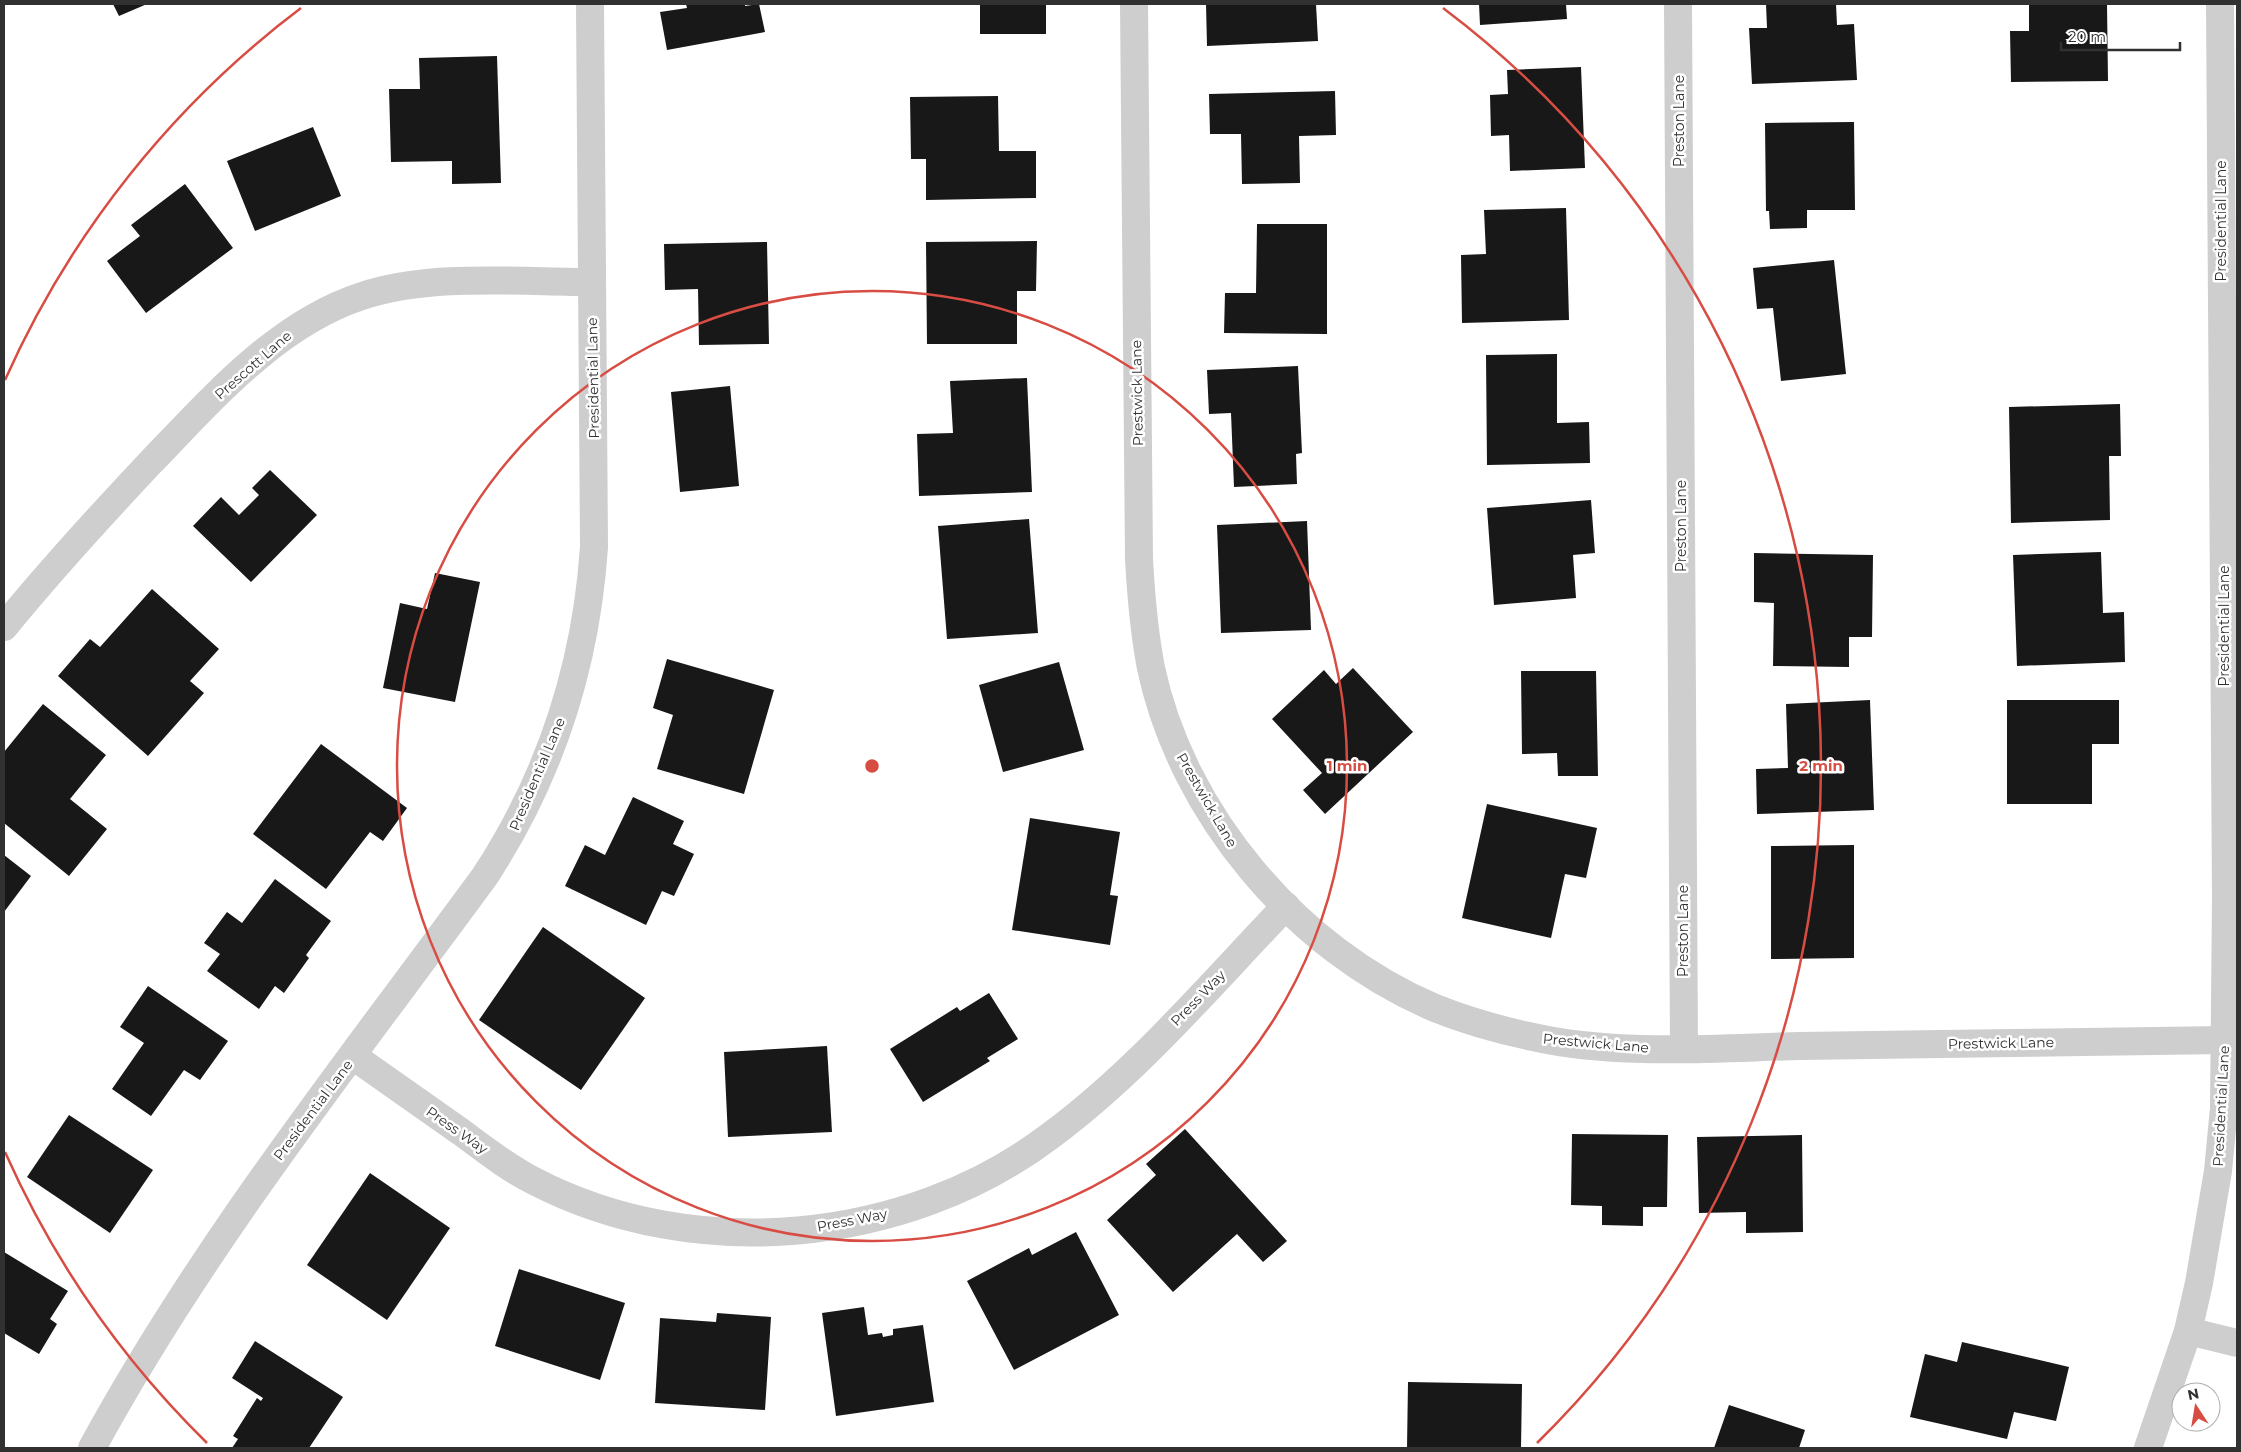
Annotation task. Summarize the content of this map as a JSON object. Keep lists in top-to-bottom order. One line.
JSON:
{"streets":{"street":["Preston Lane","Presidential Lane","Prescott Lane","Prestwick Lane","Press Way"]},"crossings":[["Preston Lane","Prestwick Lane"],["Presidential Lane","Prescott Lane"],["Presidential Lane","Prestwick Lane"],["Presidential Lane","Press Way"],["Prestwick Lane","Press Way"]],"scale_bar":"20 m","north":"top","rings":["1 min","2 min"]}
